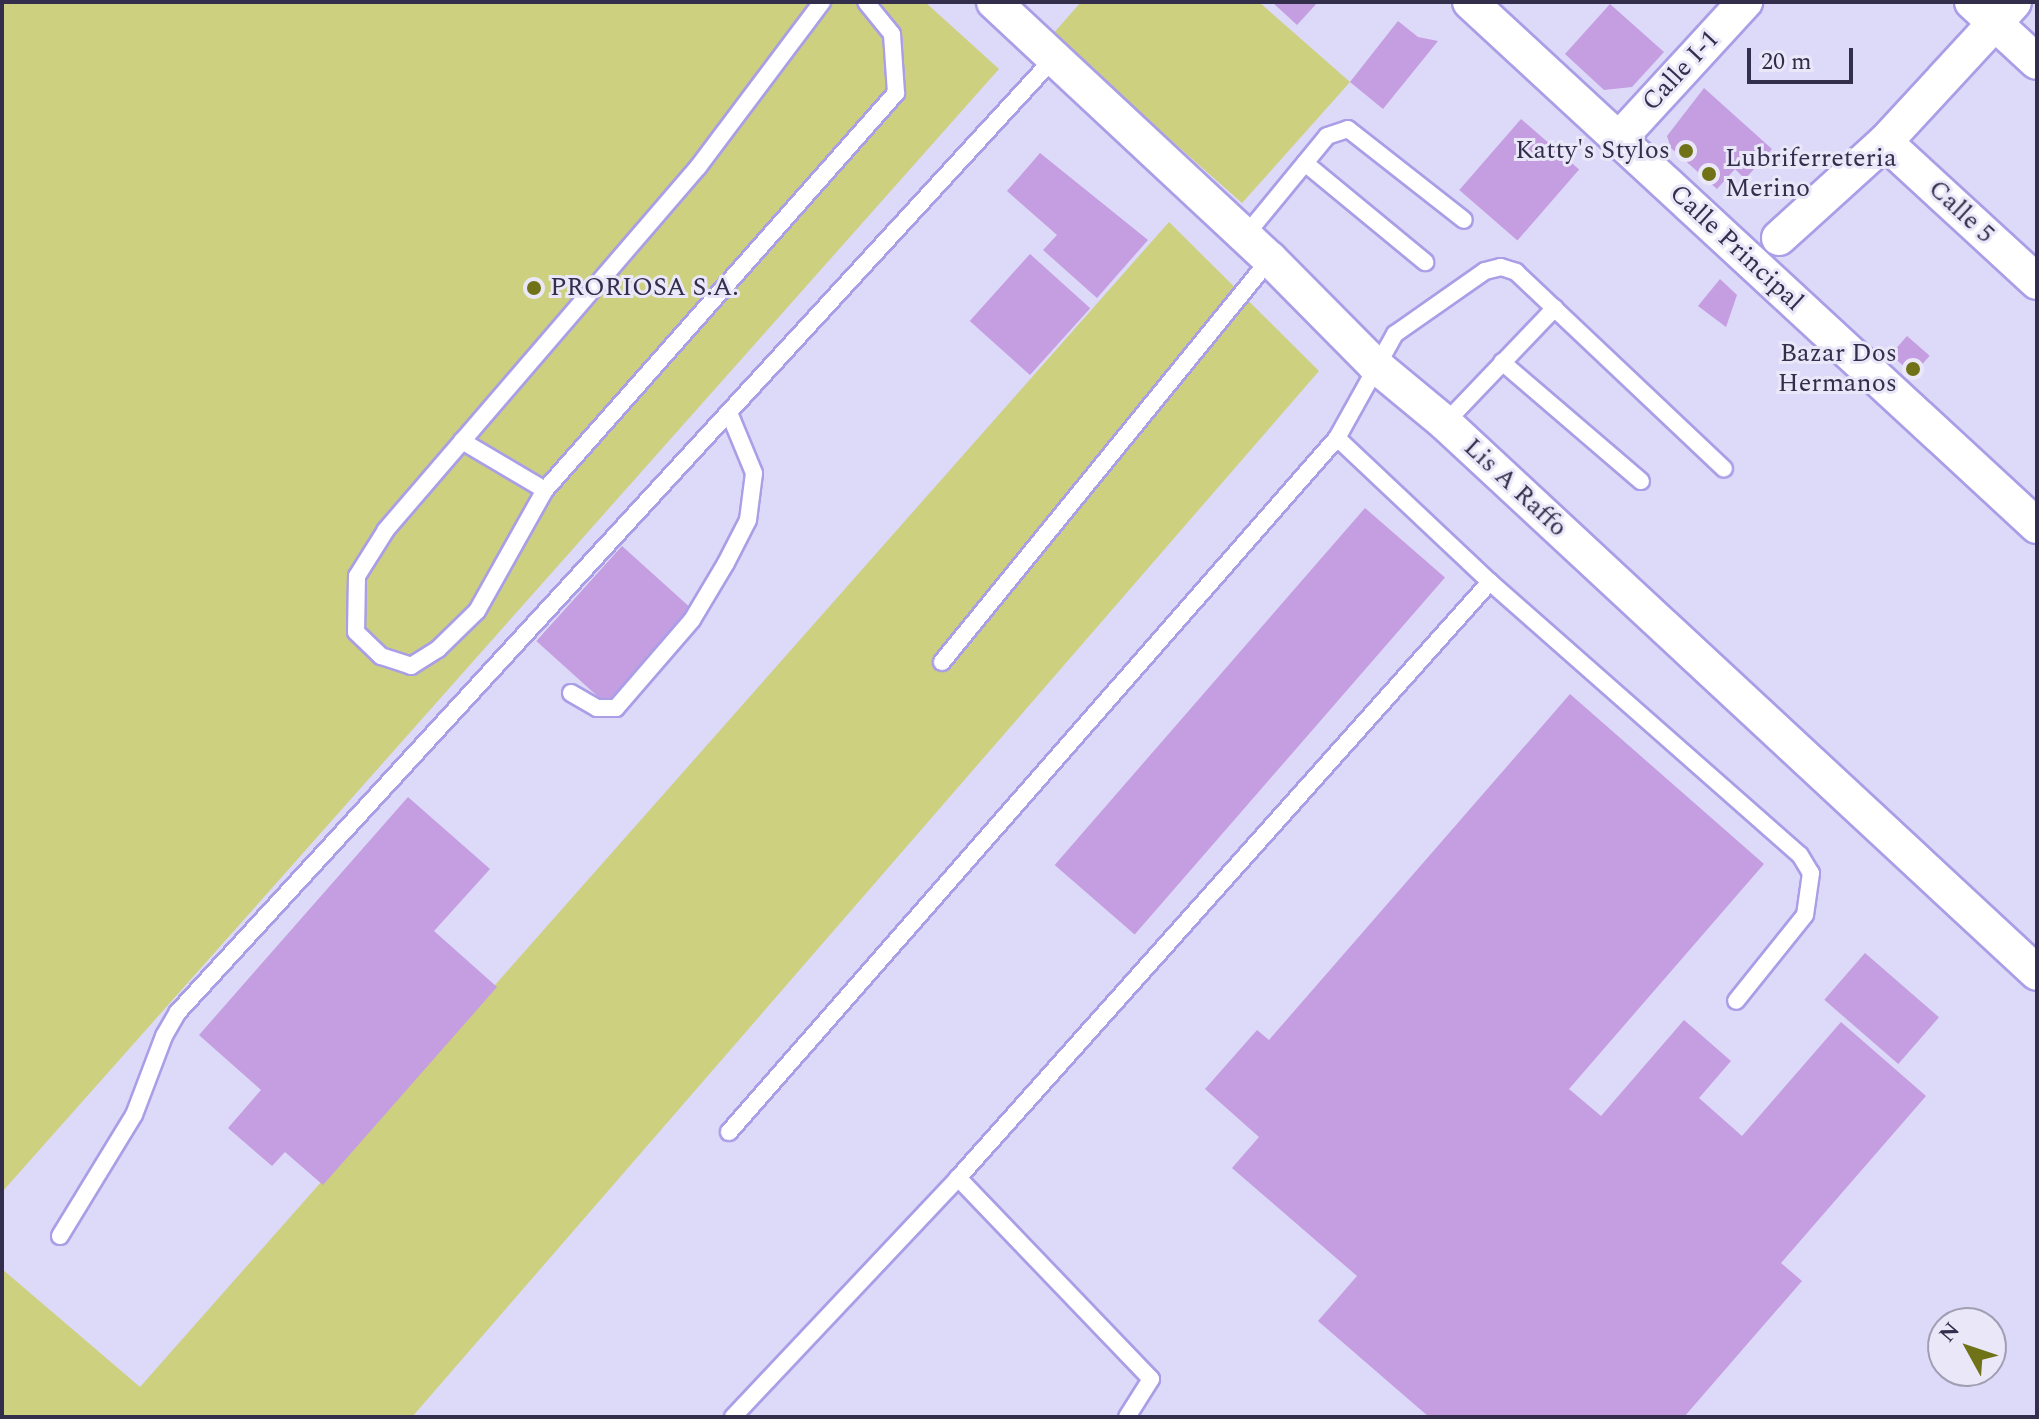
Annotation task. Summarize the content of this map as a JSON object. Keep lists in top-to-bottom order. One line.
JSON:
{"streets":{"street":["Calle I-1","Calle 5","Calle Principal","Lis A Raffo"]},"crossings":[["Calle I-1","Calle Principal"]],"places":["Katty's Stylos","Lubriferreteria Merino","PRORIOSA S.A.","Bazar Dos Hermanos"],"scale_bar":"20 m","north":"top left"}
